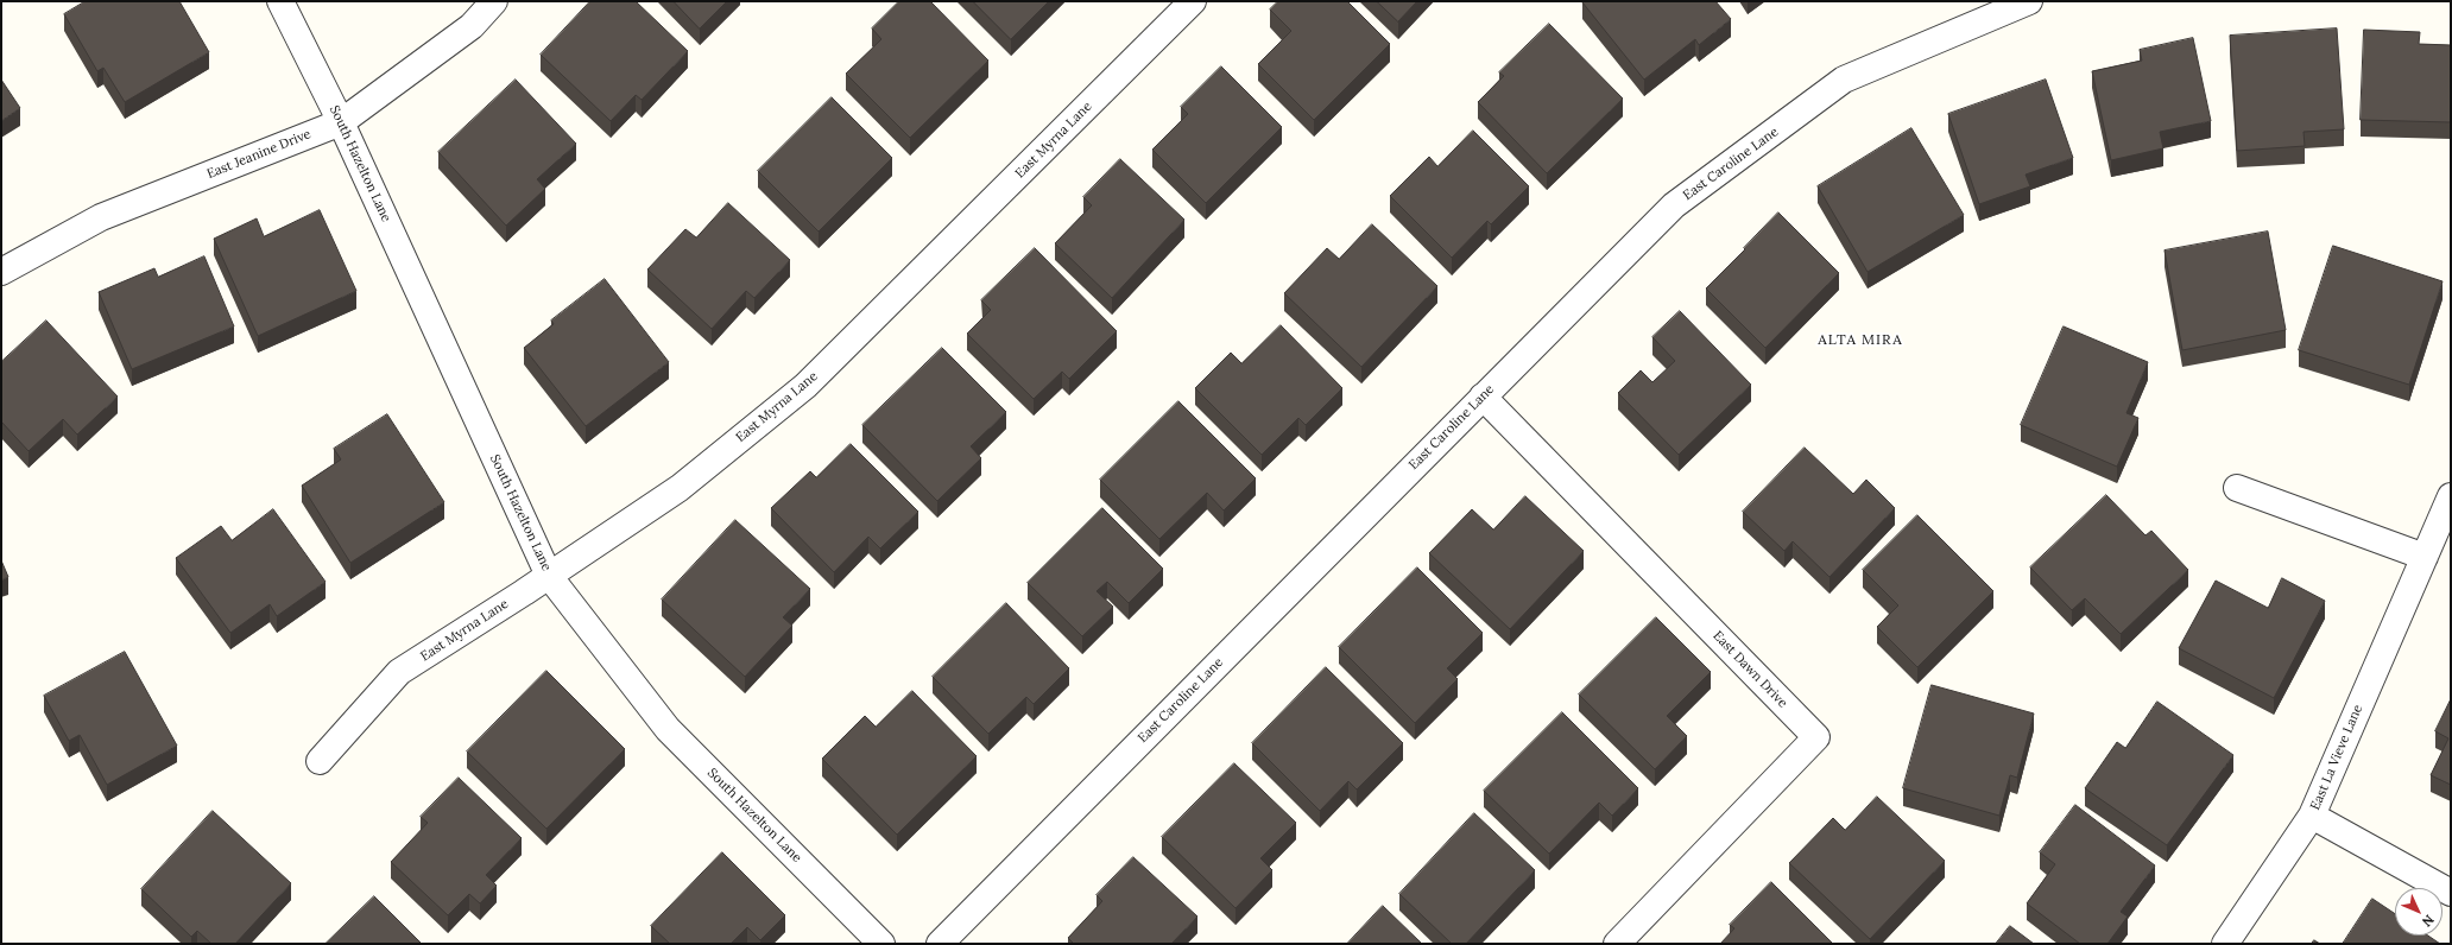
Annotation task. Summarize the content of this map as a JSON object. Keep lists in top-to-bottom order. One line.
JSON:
{"streets":{"street":["East Myrna Lane","East Jeanine Drive","South Hazelton Lane","East Caroline Lane","East Dawn Drive","East La Vieve Lane"]},"crossings":[["East Myrna Lane","South Hazelton Lane"],["East Jeanine Drive","South Hazelton Lane"],["East Caroline Lane","East Dawn Drive"]],"districts":["ALTA MIRA"],"north":"bottom right"}
